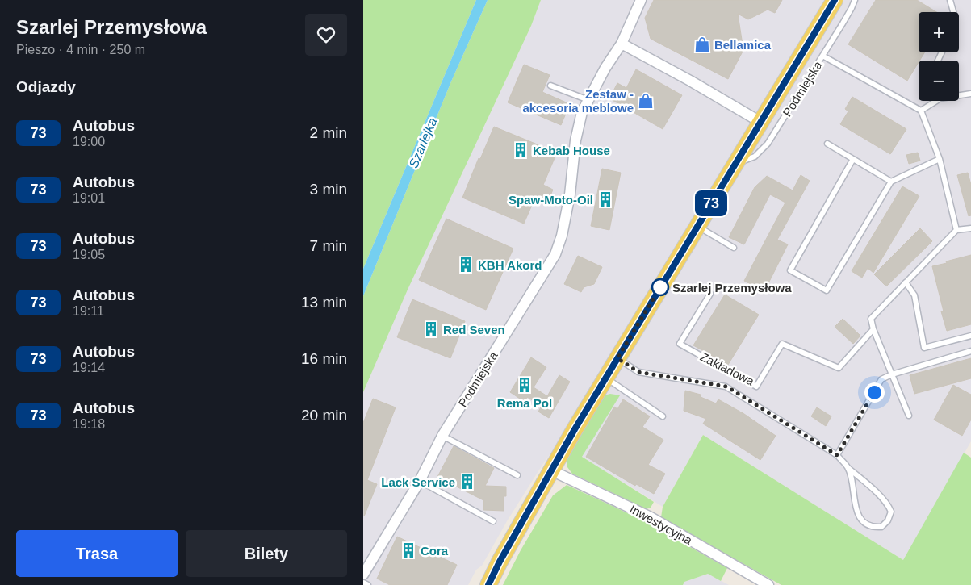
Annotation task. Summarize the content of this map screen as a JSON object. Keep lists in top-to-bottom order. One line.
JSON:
{"streets":{"main road":["Podmiejska"],"street":["Inwestycyjna"],"lane":["Zakładowa"]},"crossings":[["Podmiejska","Inwestycyjna"]],"water":["Szarlejka"],"places":{"shop":["Bellamica","Zestaw - akcesoria meblowe"],"building":["Kebab House","Spaw-Moto-Oil","KBH Akord","Red Seven","Rema Pol","Lack Service","Cora"],"other":["Szarlej Przemysłowa"]},"lines":["bus line 73"],"page":{"heading":[["Szarlej Przemysłowa","Pieszo · 4 min · 250 m"],"Odjazdy"],"on_map":"73","map_buttons":["+","−"],"list":[{"mark":"73","name":"Autobus","note":"19:00","value":"2 min"},{"mark":"73","name":"Autobus","note":"19:01","value":"3 min"},{"mark":"73","name":"Autobus","note":"19:05","value":"7 min"},{"mark":"73","name":"Autobus","note":"19:11","value":"13 min"},{"mark":"73","name":"Autobus","note":"19:14","value":"16 min"},{"mark":"73","name":"Autobus","note":"19:18","value":"20 min"}],"buttons":["Trasa","Bilety"]}}
